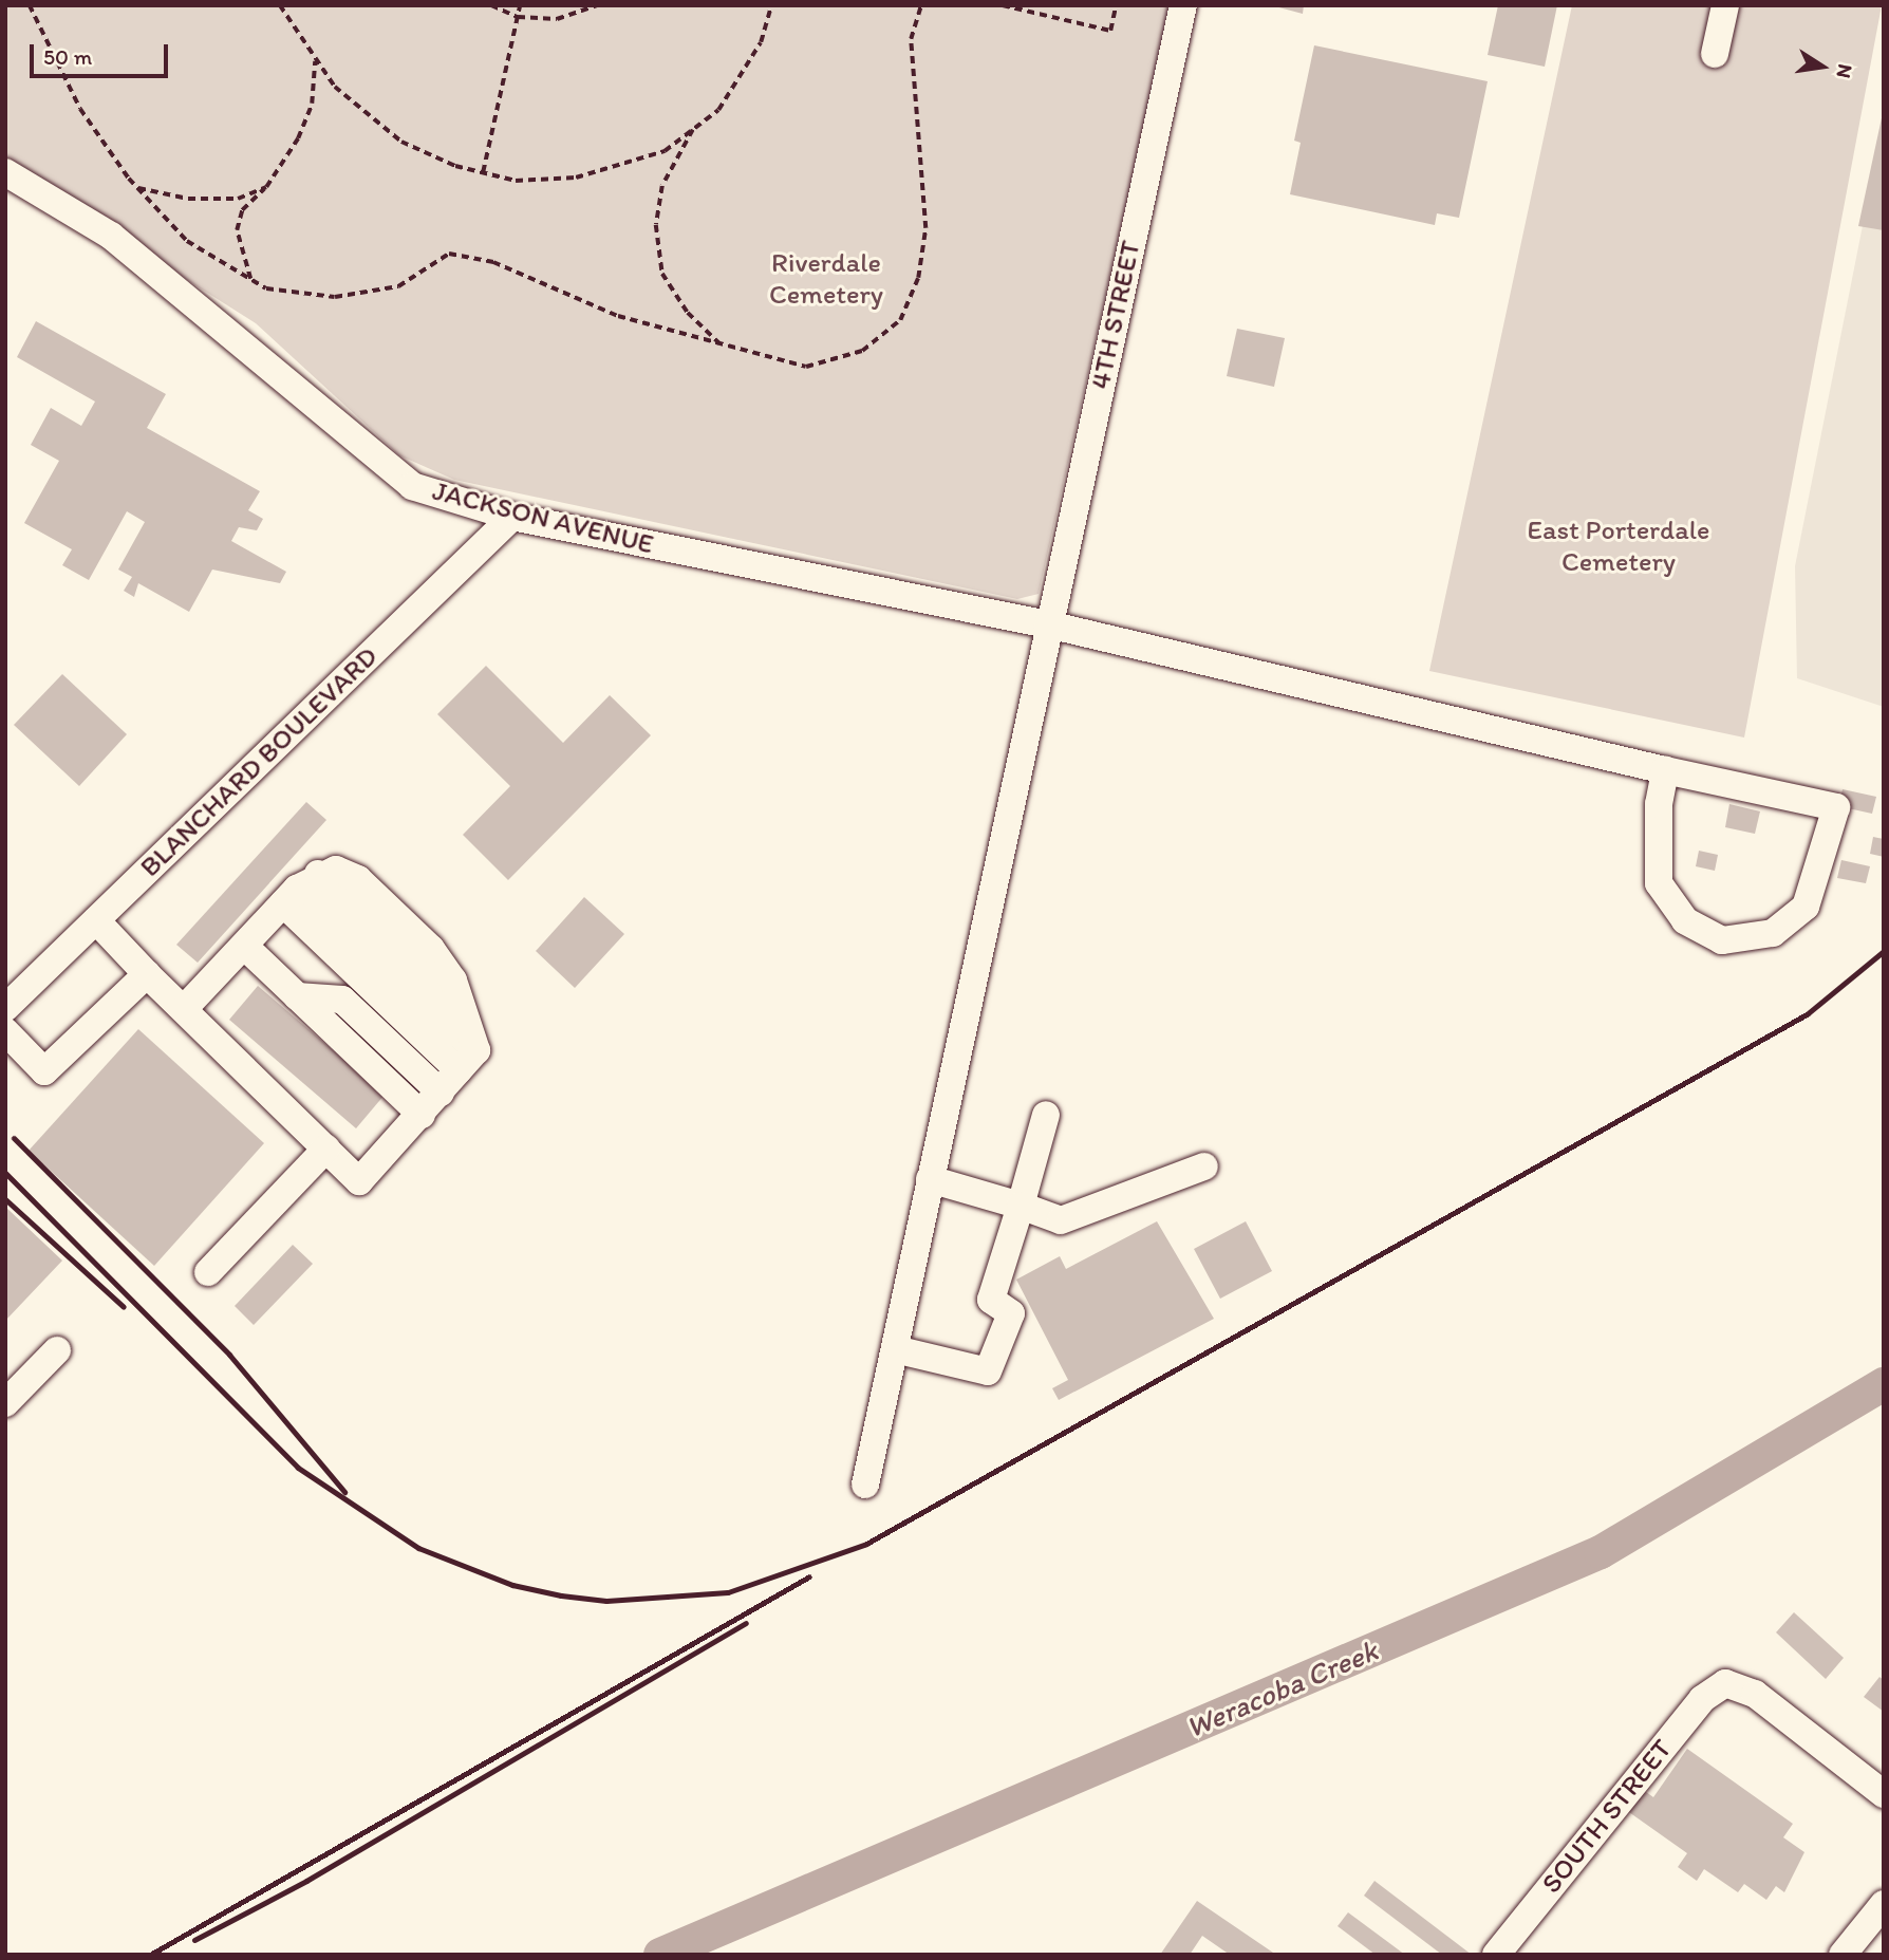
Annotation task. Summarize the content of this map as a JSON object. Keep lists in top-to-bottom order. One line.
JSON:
{"streets":{"street":["4TH STREET","JACKSON AVENUE","BLANCHARD BOULEVARD","SOUTH STREET"]},"crossings":[["4TH STREET","JACKSON AVENUE"],["JACKSON AVENUE","BLANCHARD BOULEVARD"]],"water":["Weracoba Creek"],"parks":["Riverdale Cemetery","East Porterdale Cemetery"],"scale_bar":"50 m","north":"right"}
